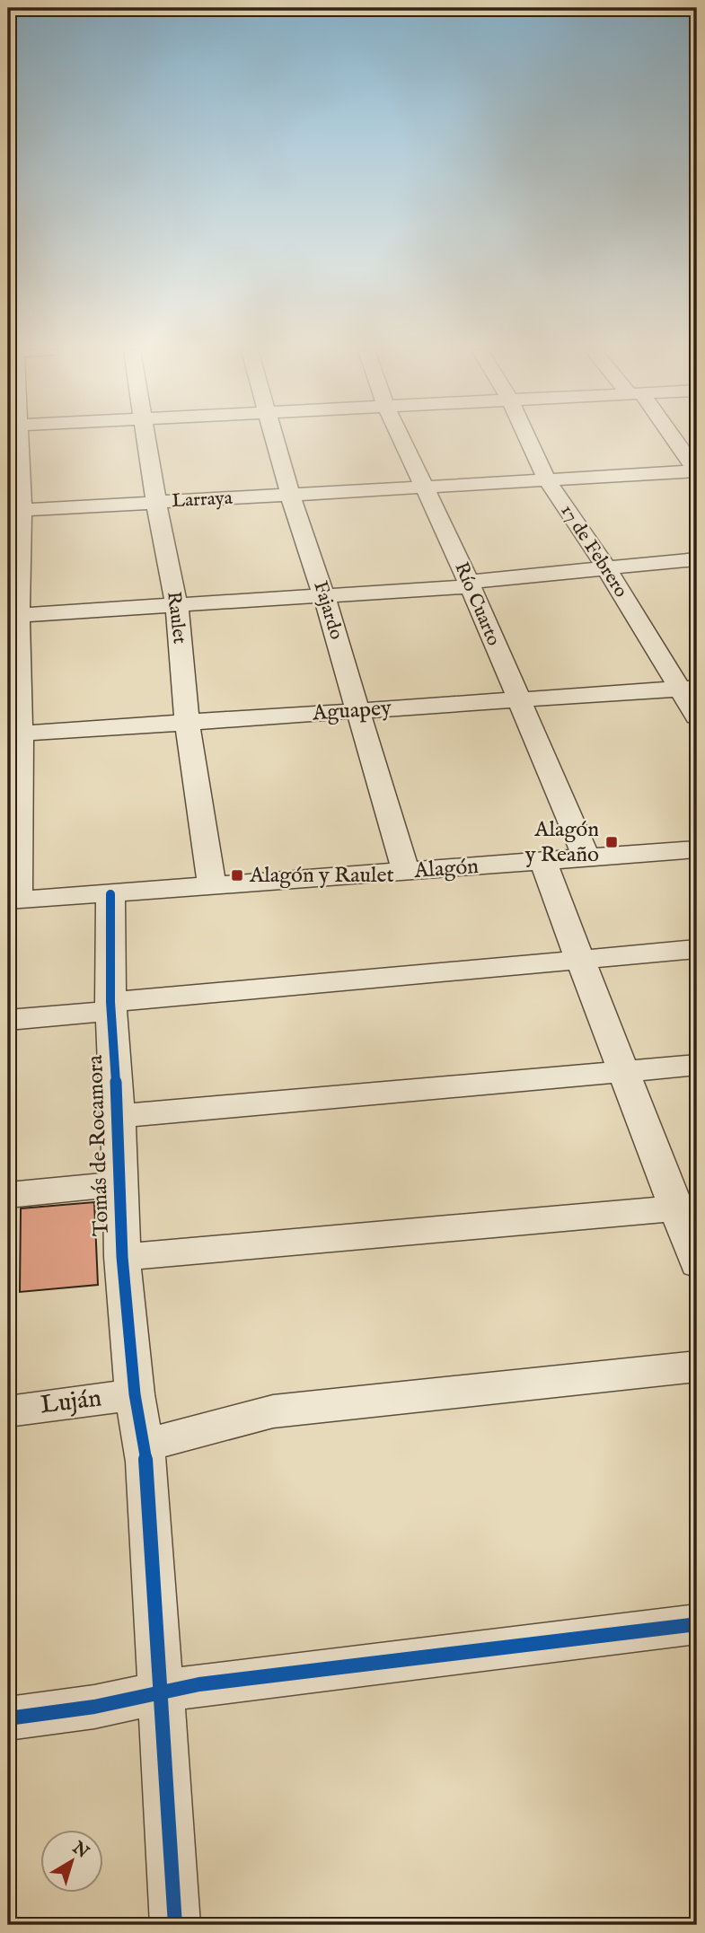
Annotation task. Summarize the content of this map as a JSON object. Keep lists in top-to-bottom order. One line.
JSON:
{"streets":{"street":["Larraya","17 de Febrero","Río Cuarto","Fajardo","Raulet","Aguapey","Alagón","Tomás de Rocamora","Luján"]},"crossings":[["Larraya","17 de Febrero"],["Larraya","Río Cuarto"],["Larraya","Fajardo"],["Larraya","Raulet"],["17 de Febrero","Aguapey"],["Río Cuarto","Aguapey"],["Río Cuarto","Alagón"],["Fajardo","Aguapey"],["Fajardo","Alagón"],["Raulet","Aguapey"],["Raulet","Alagón"],["Alagón","Tomás de Rocamora"],["Tomás de Rocamora","Luján"]],"places":{"transit":["Alagón y Reaño","Alagón y Raulet"]},"north":"top right"}
